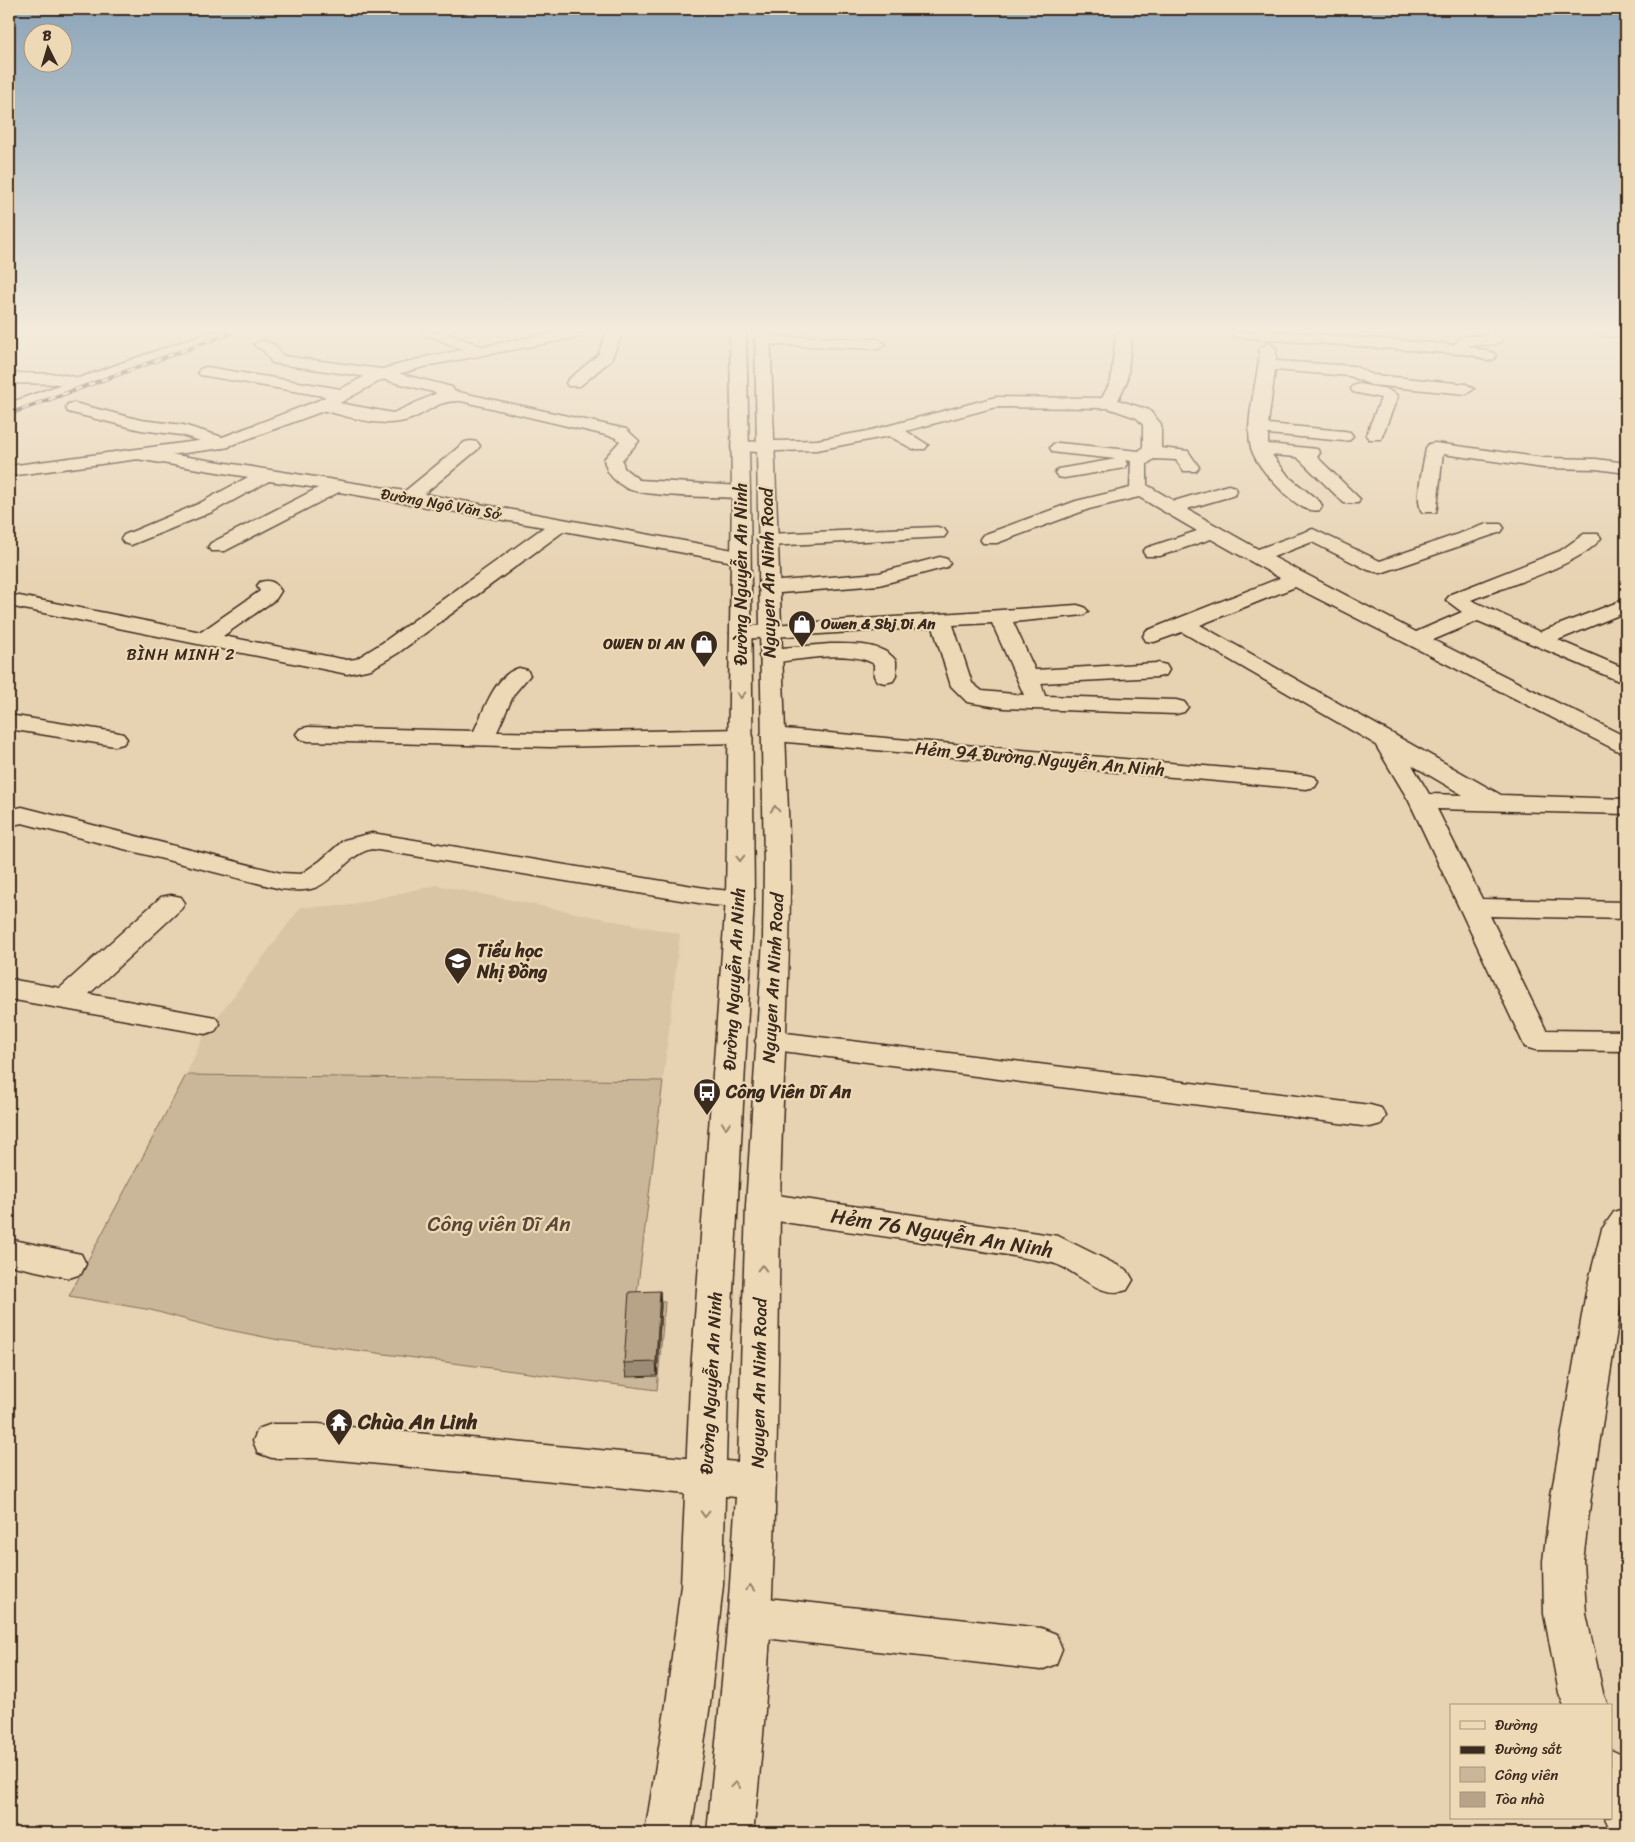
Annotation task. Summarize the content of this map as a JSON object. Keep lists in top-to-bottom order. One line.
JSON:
{"streets":{"street":["Đường Ngô Văn Sở","Nguyen An Ninh Road","Đường Nguyễn An Ninh","Hẻm 94 Đường Nguyễn An Ninh","Hẻm 76 Nguyễn An Ninh"]},"crossings":[["Đường Ngô Văn Sở","Đường Nguyễn An Ninh"],["Nguyen An Ninh Road","Đường Nguyễn An Ninh"],["Nguyen An Ninh Road","Hẻm 94 Đường Nguyễn An Ninh"],["Nguyen An Ninh Road","Hẻm 76 Nguyễn An Ninh"]],"one_way":["Nguyen An Ninh Road","Đường Nguyễn An Ninh"],"districts":["BÌNH MINH 2"],"parks":["Công viên Dĩ An"],"places":{"shop":["Owen & Sbj Di An","OWEN DI AN"],"school or university":["Tiểu học Nhị Đồng"],"bus stop":["Công Viên Dĩ An"],"temple":["Chùa An Linh"]},"legend":["Đường","Đường sắt","Công viên","Tòa nhà"],"north":"top"}
